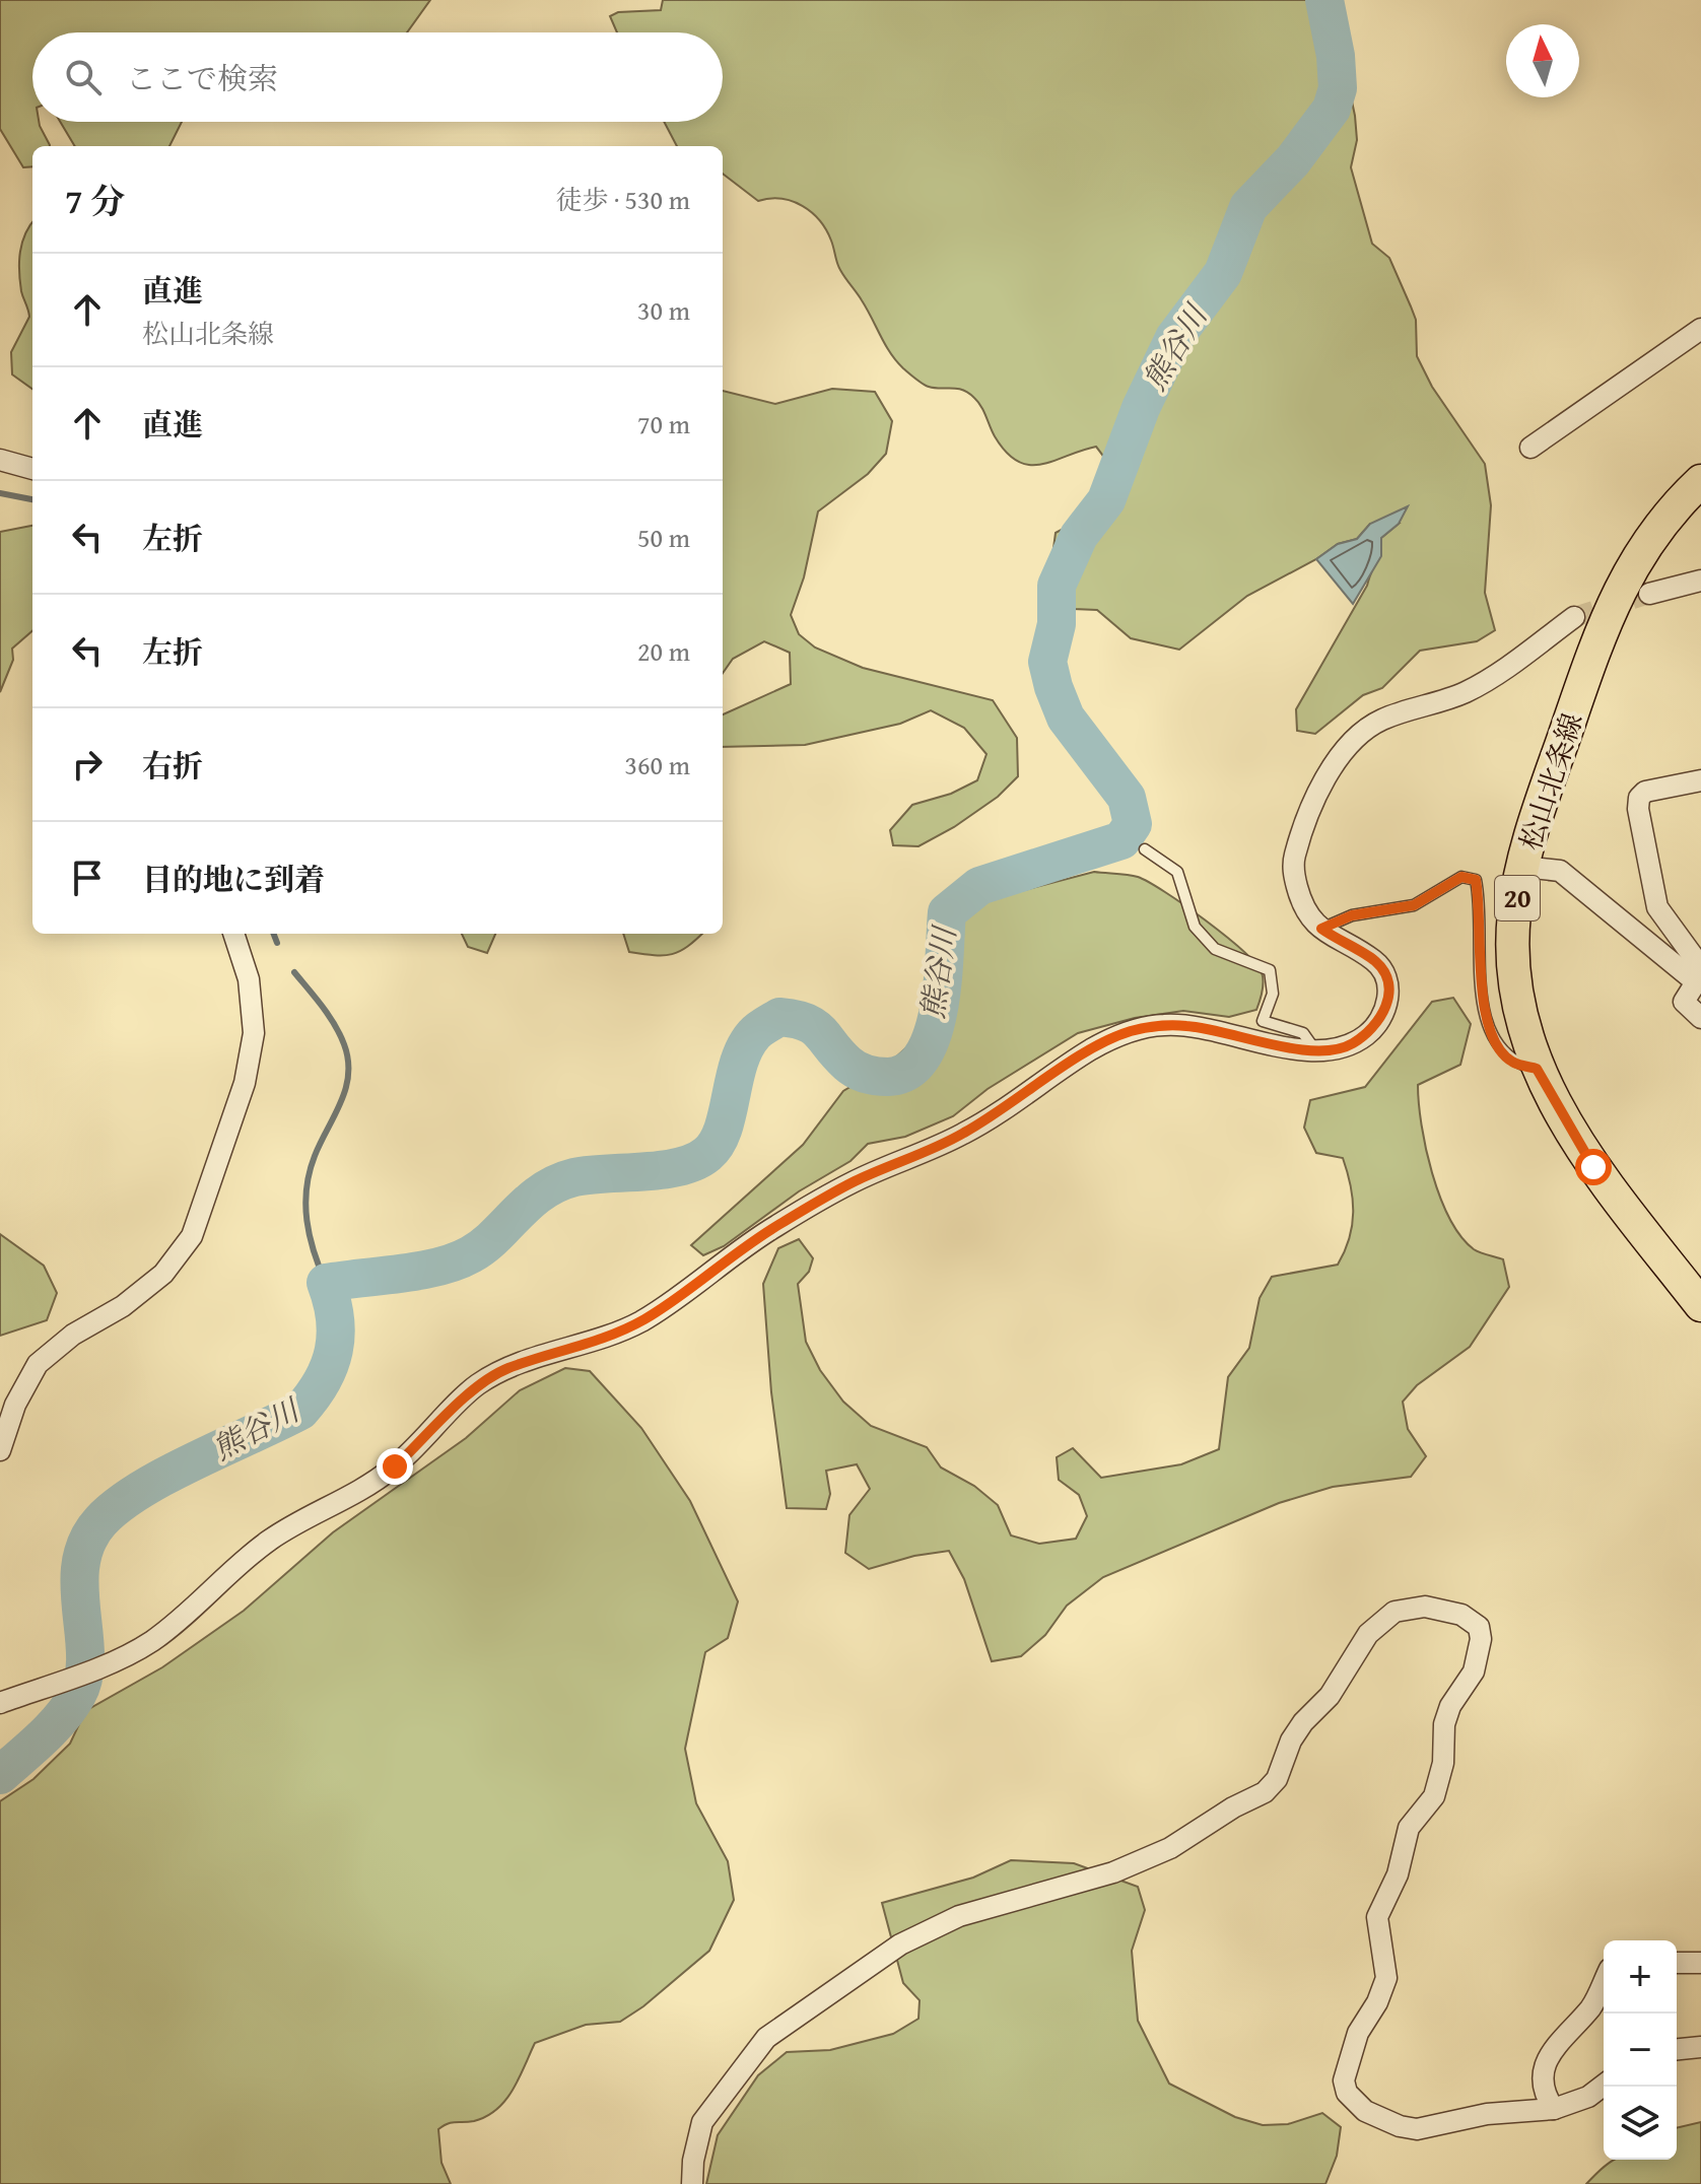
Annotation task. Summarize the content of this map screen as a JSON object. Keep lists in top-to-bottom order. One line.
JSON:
{"streets":{"main road":["松山北条線","20"]},"water":["熊谷川"],"north":"top","page":{"search":"ここで検索","heading":["7 分","徒歩 · 530 m"],"list":[["直進","松山北条線","30 m"],["直進","70 m"],["左折","50 m"],["左折","20 m"],["右折","360 m"],"目的地に到着"],"map_buttons":["+","−"]}}
